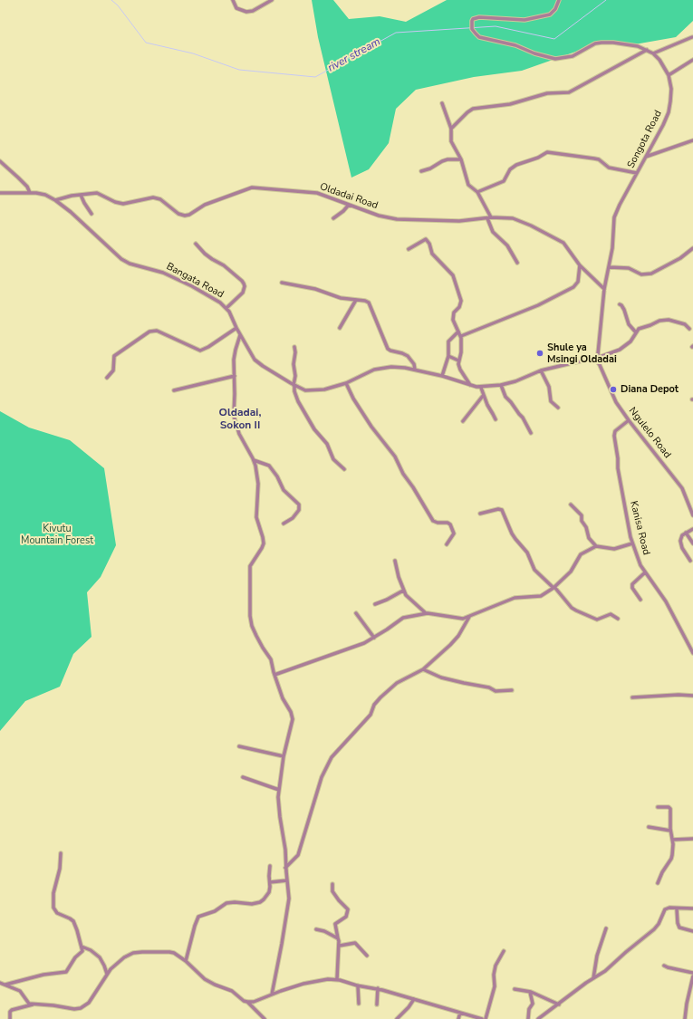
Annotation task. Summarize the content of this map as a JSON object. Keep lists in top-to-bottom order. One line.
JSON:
{"streets":{"street":["Songota Road","Oldadai Road","Bangata Road","Ngulelo Road","Kanisa Road"]},"crossings":[["Songota Road","Oldadai Road"],["Songota Road","Bangata Road"],["Songota Road","Ngulelo Road"],["Oldadai Road","Bangata Road"],["Bangata Road","Ngulelo Road"],["Ngulelo Road","Kanisa Road"]],"districts":["Oldadai, Sokon II"],"water":["river stream"],"parks":["Kivutu Mountain Forest"],"places":["Shule ya Msingi Oldadai","Diana Depot"]}
